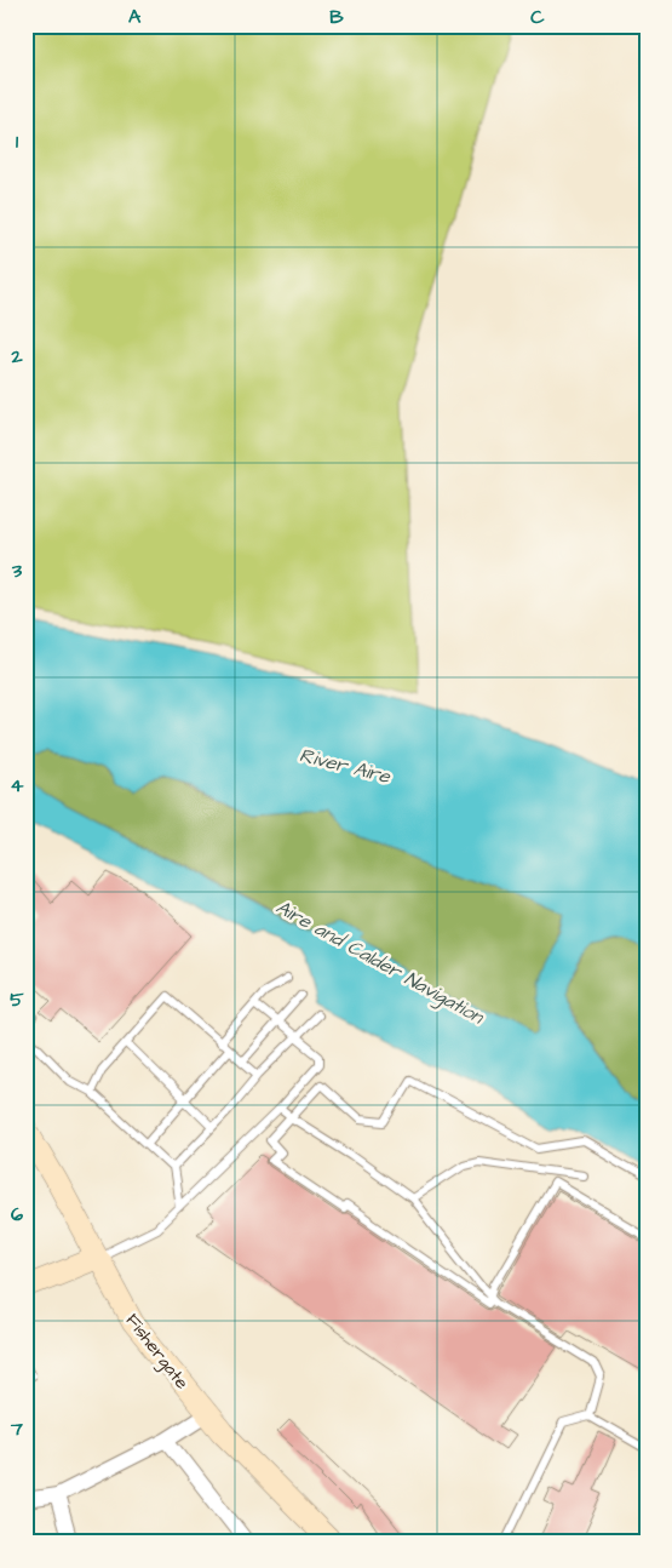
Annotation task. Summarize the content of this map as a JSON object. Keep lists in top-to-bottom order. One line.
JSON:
{"streets":{"main road":["Fishergate"]},"water":["River Aire","Aire and Calder Navigation"],"grid":{"columns":["A","B","C"],"rows":["1","2","3","4","5","6","7"]}}
